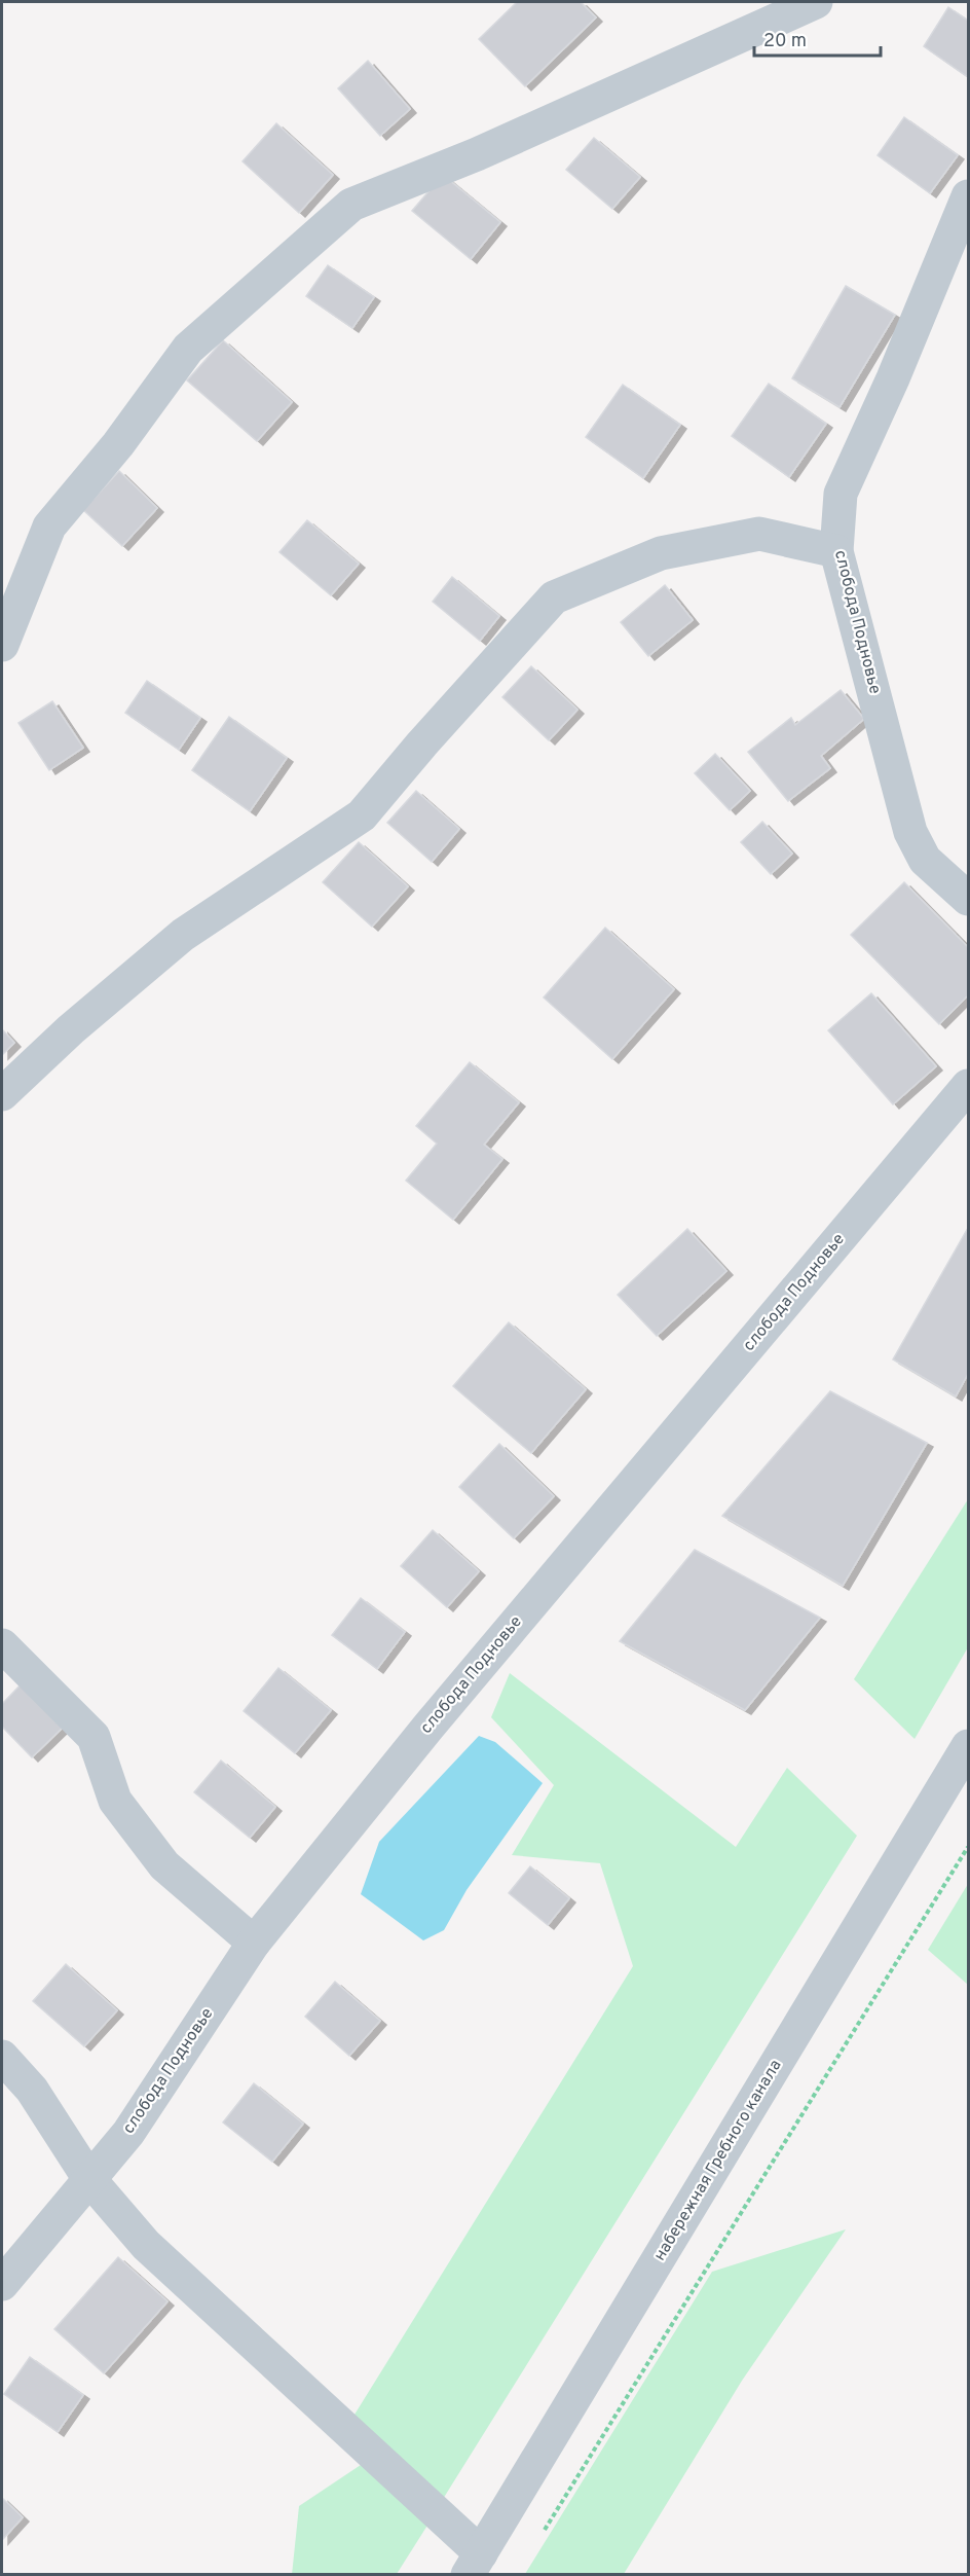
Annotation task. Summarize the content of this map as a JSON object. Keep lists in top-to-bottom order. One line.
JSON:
{"streets":{"street":["слобода Подновье","набережная Гребного канала"]},"scale_bar":"20 m"}
